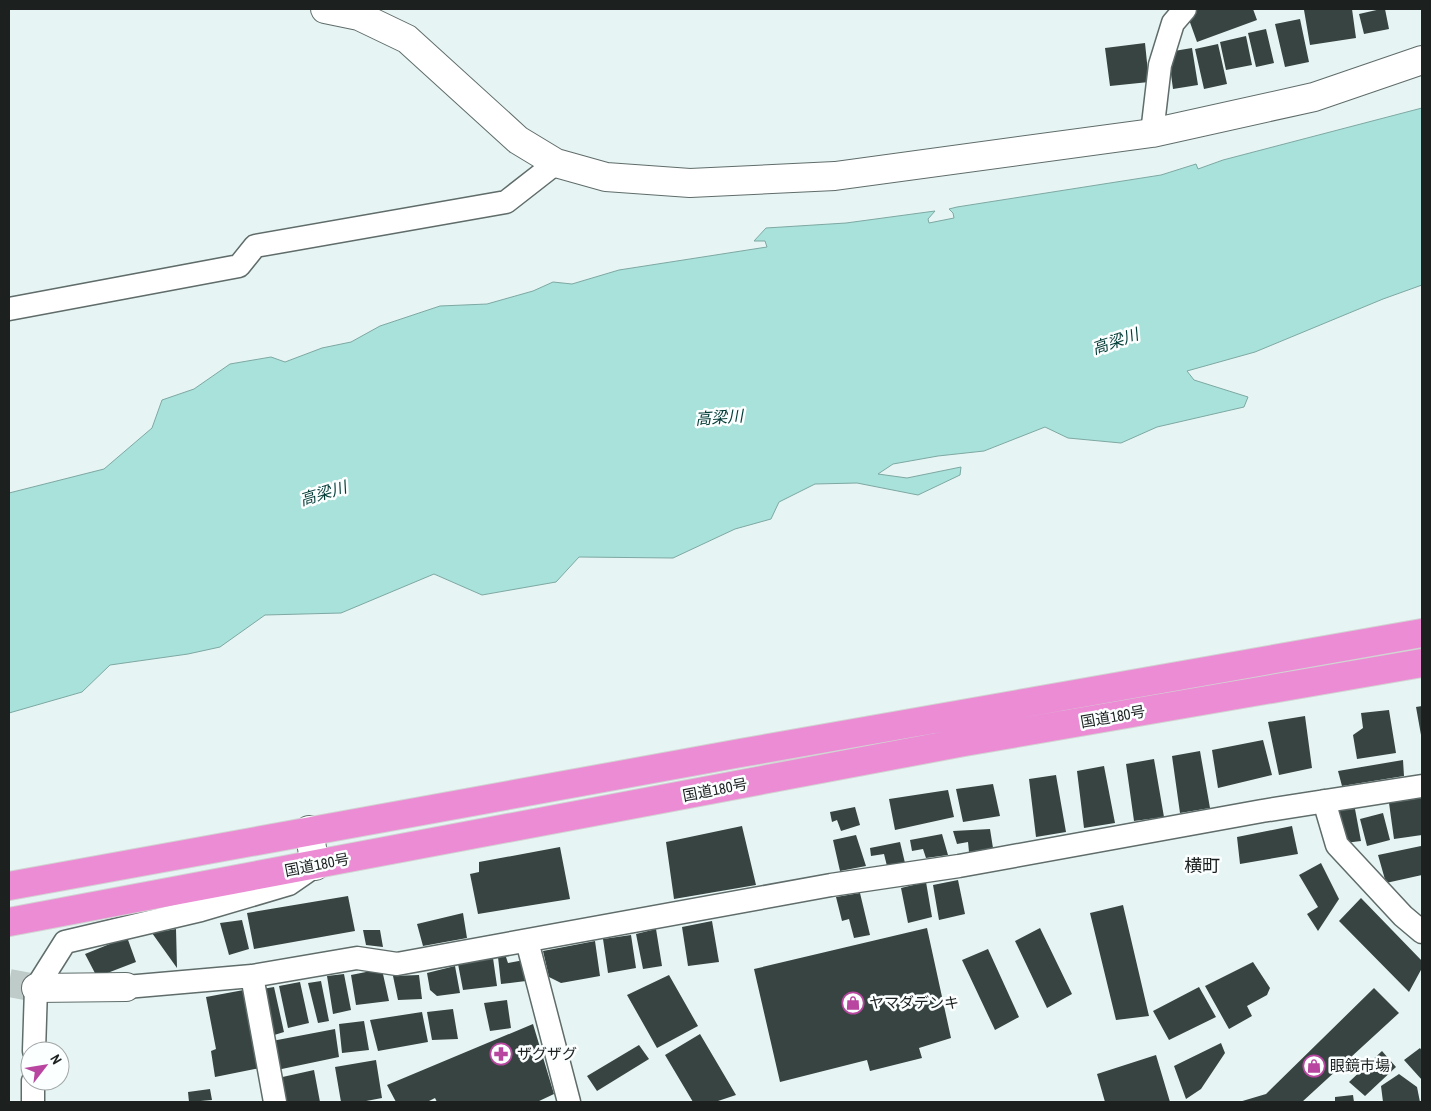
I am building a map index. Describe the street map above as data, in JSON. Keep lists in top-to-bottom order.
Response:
{
  "streets": {
    "highway": ["国道180号"]
  },
  "districts": ["横町"],
  "water": ["高梁川"],
  "places": {
    "shop": ["ヤマダデンキ", "眼鏡市場"],
    "pharmacy": ["ザグザグ"]
  },
  "north": "top right"
}
